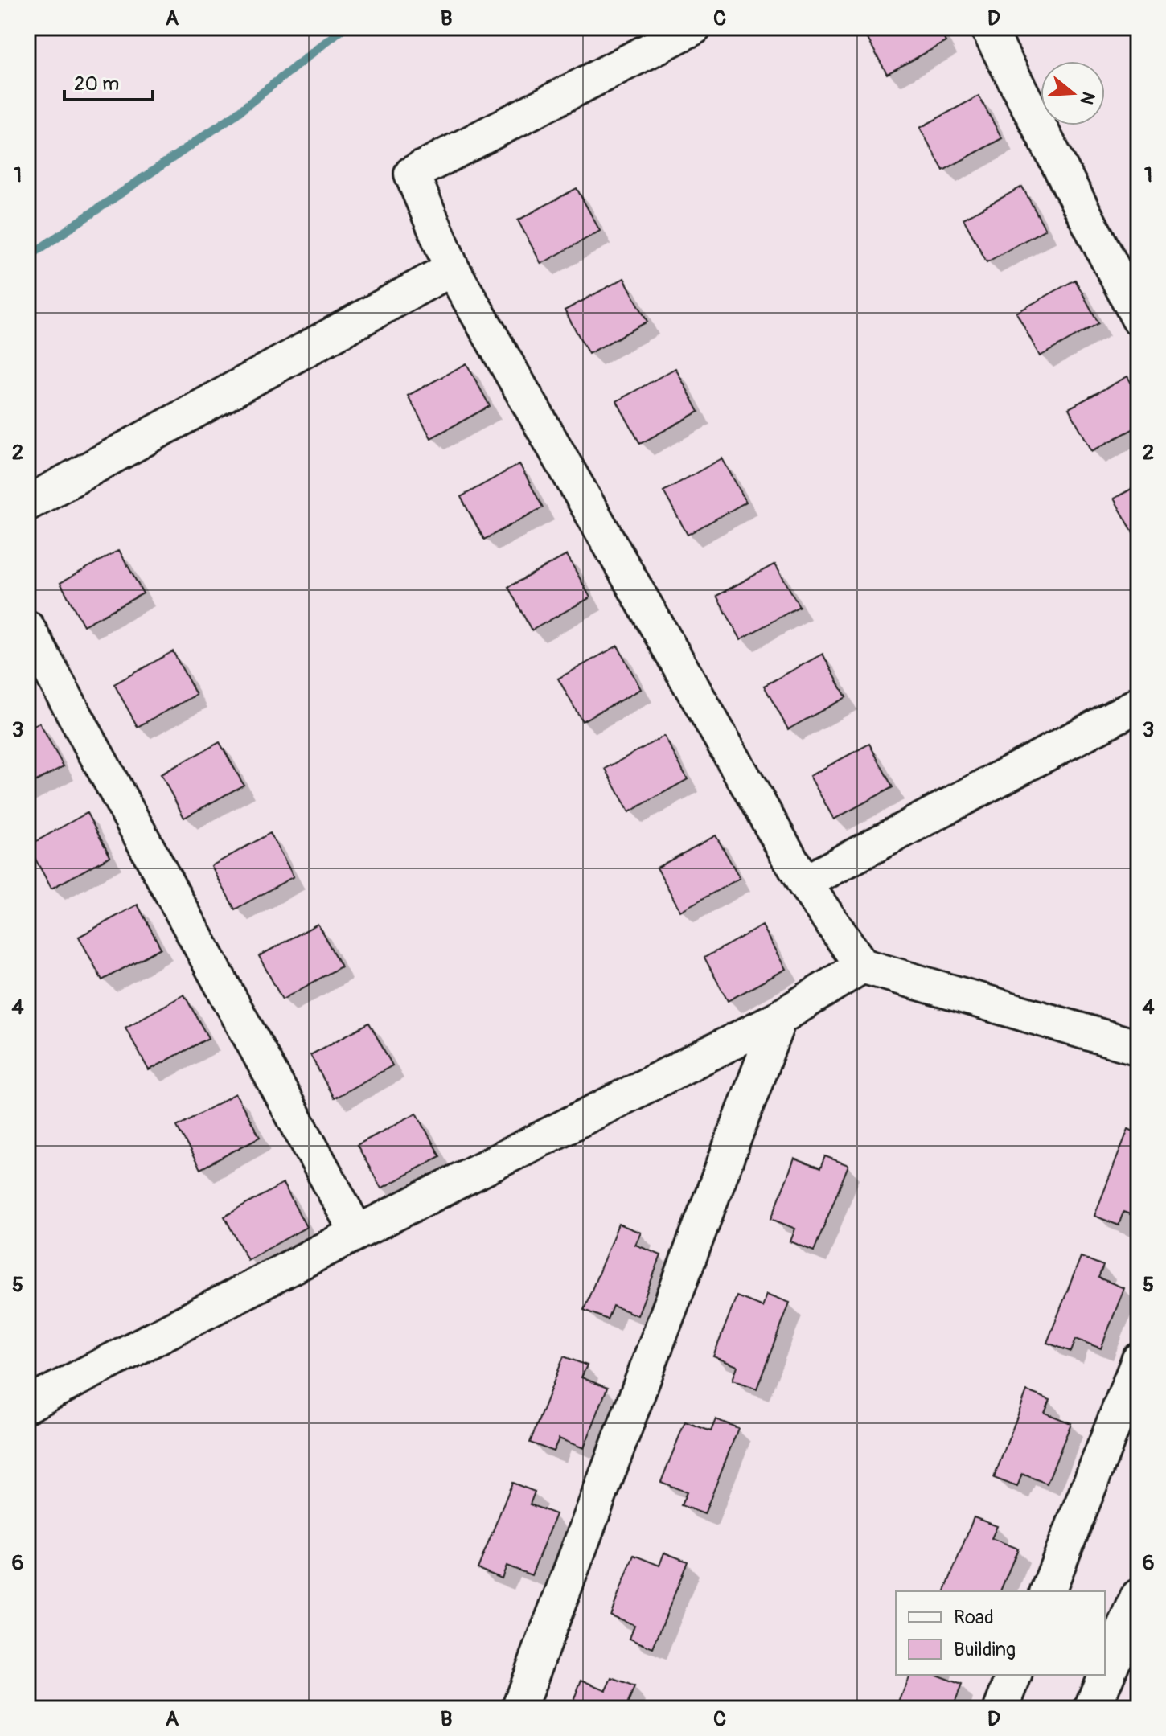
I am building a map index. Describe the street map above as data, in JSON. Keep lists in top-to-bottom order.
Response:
{
  "legend": ["Road", "Building"],
  "scale_bar": "20 m",
  "north": "right",
  "grid": {
    "columns": [
      "A",
      "B",
      "C",
      "D"
    ],
    "rows": [
      "1",
      "2",
      "3",
      "4",
      "5",
      "6"
    ]
  }
}
